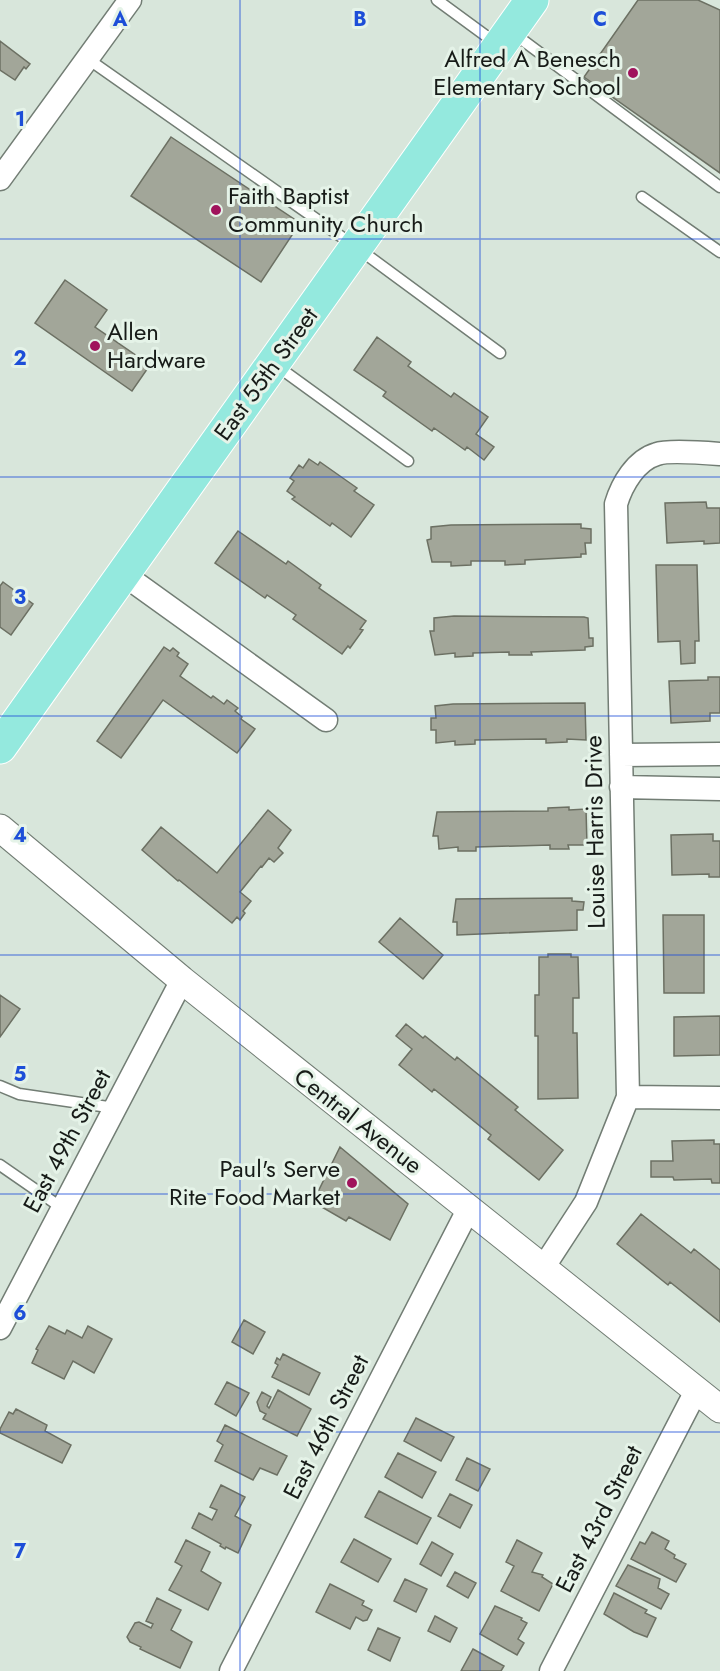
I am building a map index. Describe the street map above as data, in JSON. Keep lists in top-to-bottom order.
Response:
{
  "streets": {
    "main road": ["East 55th Street"],
    "street": [
      "Louise Harris Drive",
      "Central Avenue",
      "East 49th Street",
      "East 46th Street",
      "East 43rd Street"
    ]
  },
  "crossings": [
    ["Louise Harris Drive", "Central Avenue"],
    ["Central Avenue", "East 49th Street"],
    ["Central Avenue", "East 46th Street"],
    ["Central Avenue", "East 43rd Street"]
  ],
  "places": [
    "Alfred A Benesch Elementary School",
    "Faith Baptist Community Church",
    "Allen Hardware",
    "Paul's Serve Rite Food Market"
  ],
  "grid": {
    "columns": ["A", "B", "C"],
    "rows": [
      "1",
      "2",
      "3",
      "4",
      "5",
      "6",
      "7"
    ]
  }
}
